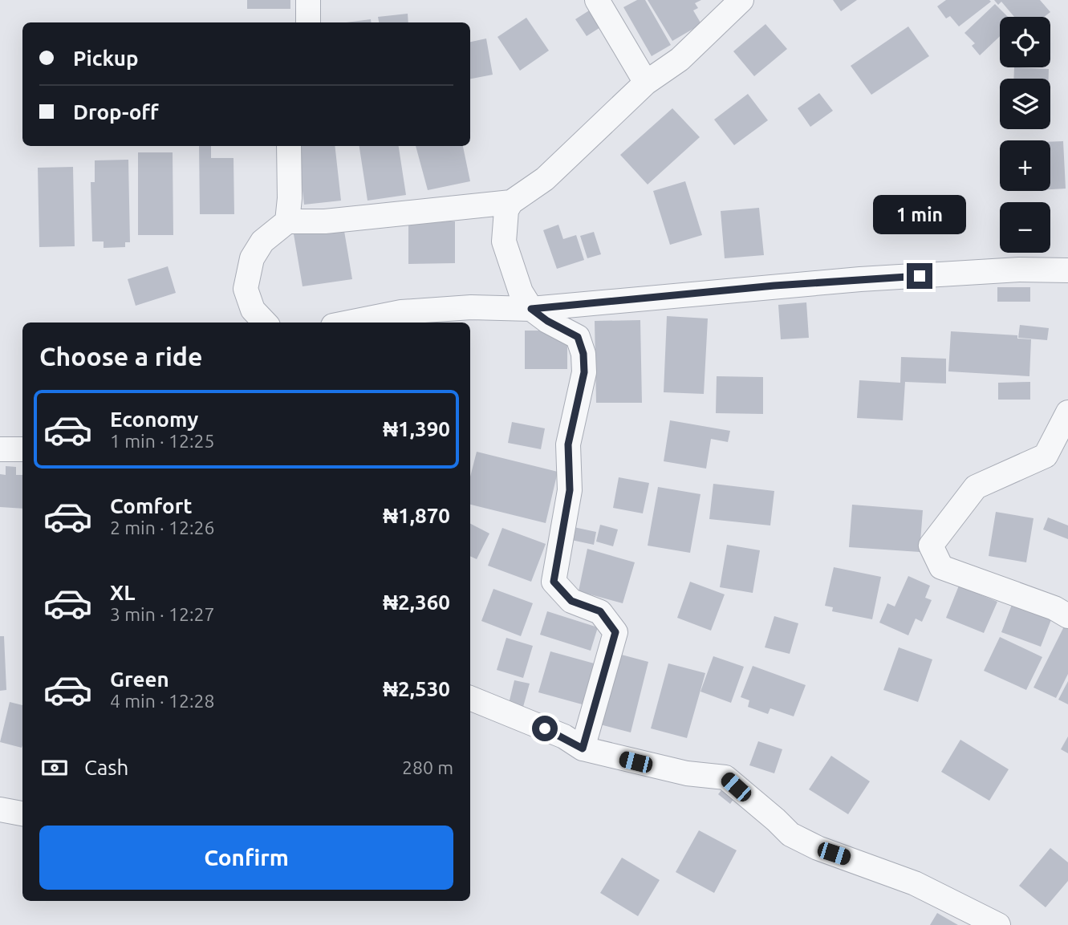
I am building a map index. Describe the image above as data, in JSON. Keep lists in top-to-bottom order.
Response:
{
  "page": {
    "map_buttons": ["+", "−"],
    "banner": ["Pickup", "Drop-off"],
    "bubble": "1 min",
    "heading": "Choose a ride",
    "list": [
      {
        "name": "Economy",
        "note": "1 min · 12:25",
        "value": "₦1,390"
      },
      {
        "name": "Comfort",
        "note": "2 min · 12:26",
        "value": "₦1,870"
      },
      {
        "name": "XL",
        "note": "3 min · 12:27",
        "value": "₦2,360"
      },
      {
        "name": "Green",
        "note": "4 min · 12:28",
        "value": "₦2,530"
      }
    ],
    "pay": ["Cash", "280 m"],
    "buttons": "Confirm"
  }
}
